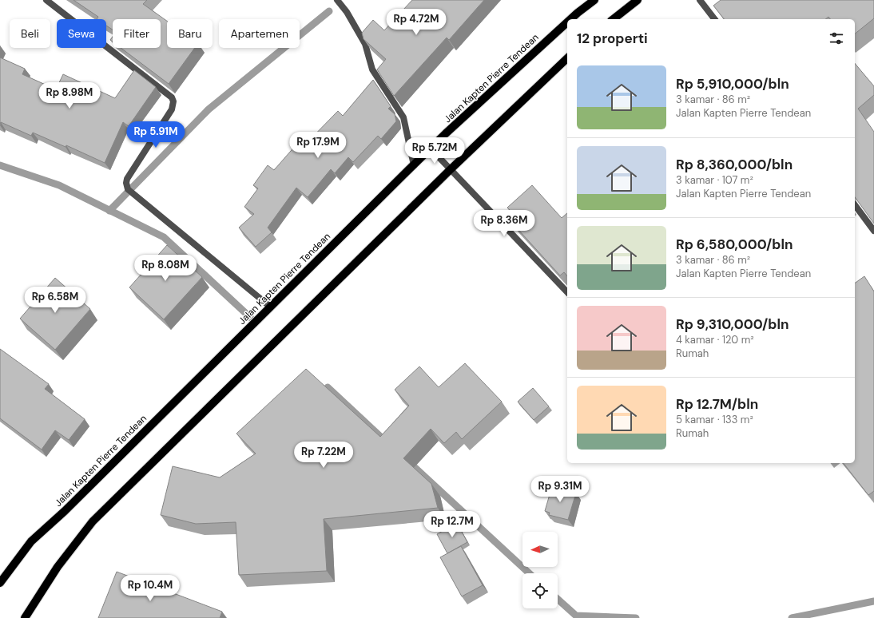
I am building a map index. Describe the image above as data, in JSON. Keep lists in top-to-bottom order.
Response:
{
  "streets": {
    "main road": ["Jalan Kapten Pierre Tendean"]
  },
  "north": "left",
  "page": {
    "price": [
      "Rp 4.72M",
      "Rp 8.98M",
      "Rp 5.91M",
      "Rp 17.9M",
      "Rp 5.72M",
      "Rp 8.36M",
      "Rp 8.08M",
      "Rp 6.58M",
      "Rp 7.22M",
      "Rp 9.31M",
      "Rp 12.7M",
      "Rp 10.4M"
    ],
    "chip": [
      "Beli",
      "Sewa",
      "Filter",
      "Baru",
      "Apartemen"
    ],
    "heading": "12 properti",
    "list": [
      {
        "name": "Rp 5,910,000/bln",
        "note": "3 kamar · 86 m² · Jalan Kapten Pierre Tendean"
      },
      {
        "name": "Rp 8,360,000/bln",
        "note": "3 kamar · 107 m² · Jalan Kapten Pierre Tendean"
      },
      {
        "name": "Rp 6,580,000/bln",
        "note": "3 kamar · 86 m² · Jalan Kapten Pierre Tendean"
      },
      {
        "name": "Rp 9,310,000/bln",
        "note": "4 kamar · 120 m² · Rumah"
      },
      {
        "name": "Rp 12.7M/bln",
        "note": "5 kamar · 133 m² · Rumah"
      }
    ]
  }
}
